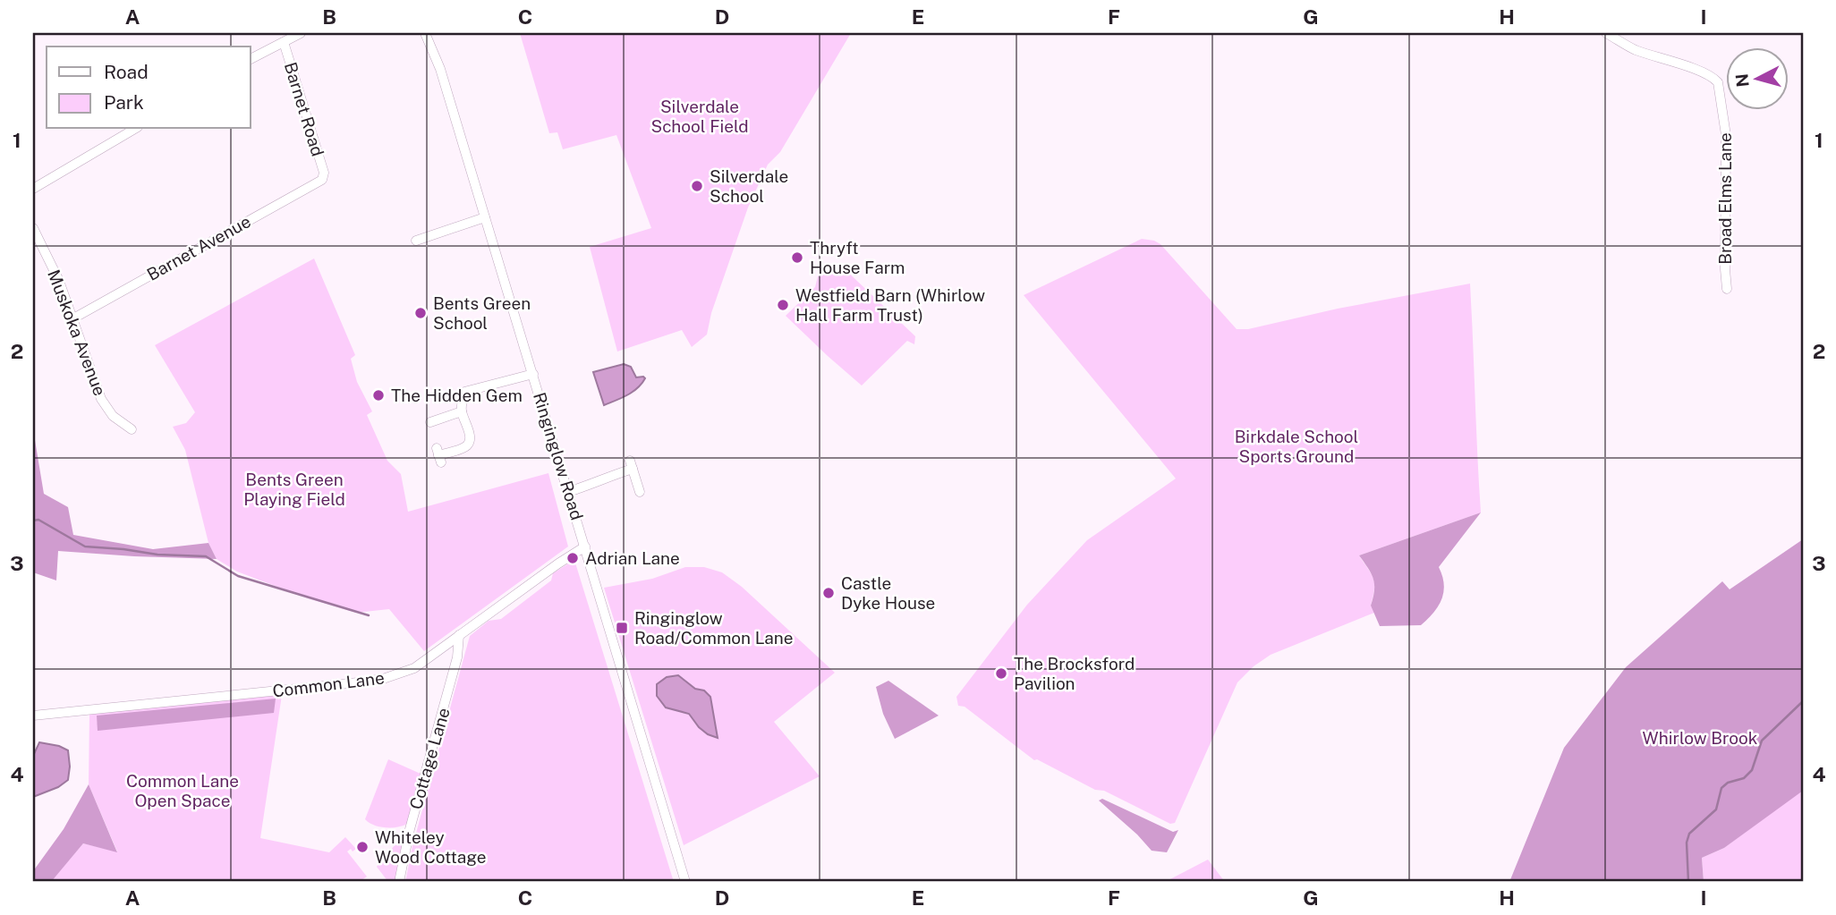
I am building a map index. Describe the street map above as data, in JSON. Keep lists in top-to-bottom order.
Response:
{
  "streets": {
    "street": [
      "Barnet Road",
      "Broad Elms Lane",
      "Barnet Avenue",
      "Muskoka Avenue",
      "Ringinglow Road",
      "Common Lane",
      "Cottage Lane"
    ]
  },
  "crossings": [
    ["Barnet Road", "Barnet Avenue"],
    ["Barnet Avenue", "Muskoka Avenue"],
    ["Ringinglow Road", "Common Lane"],
    ["Common Lane", "Cottage Lane"]
  ],
  "parks": [
    "Silverdale School Field",
    "Birkdale School Sports Ground",
    "Bents Green Playing Field",
    "Whirlow Brook",
    "Common Lane Open Space"
  ],
  "places": {
    "other": [
      "Silverdale School",
      "Thryft House Farm",
      "Westfield Barn (Whirlow Hall Farm Trust)",
      "Bents Green School",
      "The Hidden Gem",
      "Adrian Lane",
      "Castle Dyke House",
      "The Brocksford Pavilion",
      "Whiteley Wood Cottage"
    ],
    "transit": ["Ringinglow Road/Common Lane"]
  },
  "legend": ["Road", "Park"],
  "north": "left",
  "grid": {
    "columns": [
      "A",
      "B",
      "C",
      "D",
      "E",
      "F",
      "G",
      "H",
      "I"
    ],
    "rows": [
      "1",
      "2",
      "3",
      "4"
    ]
  }
}
